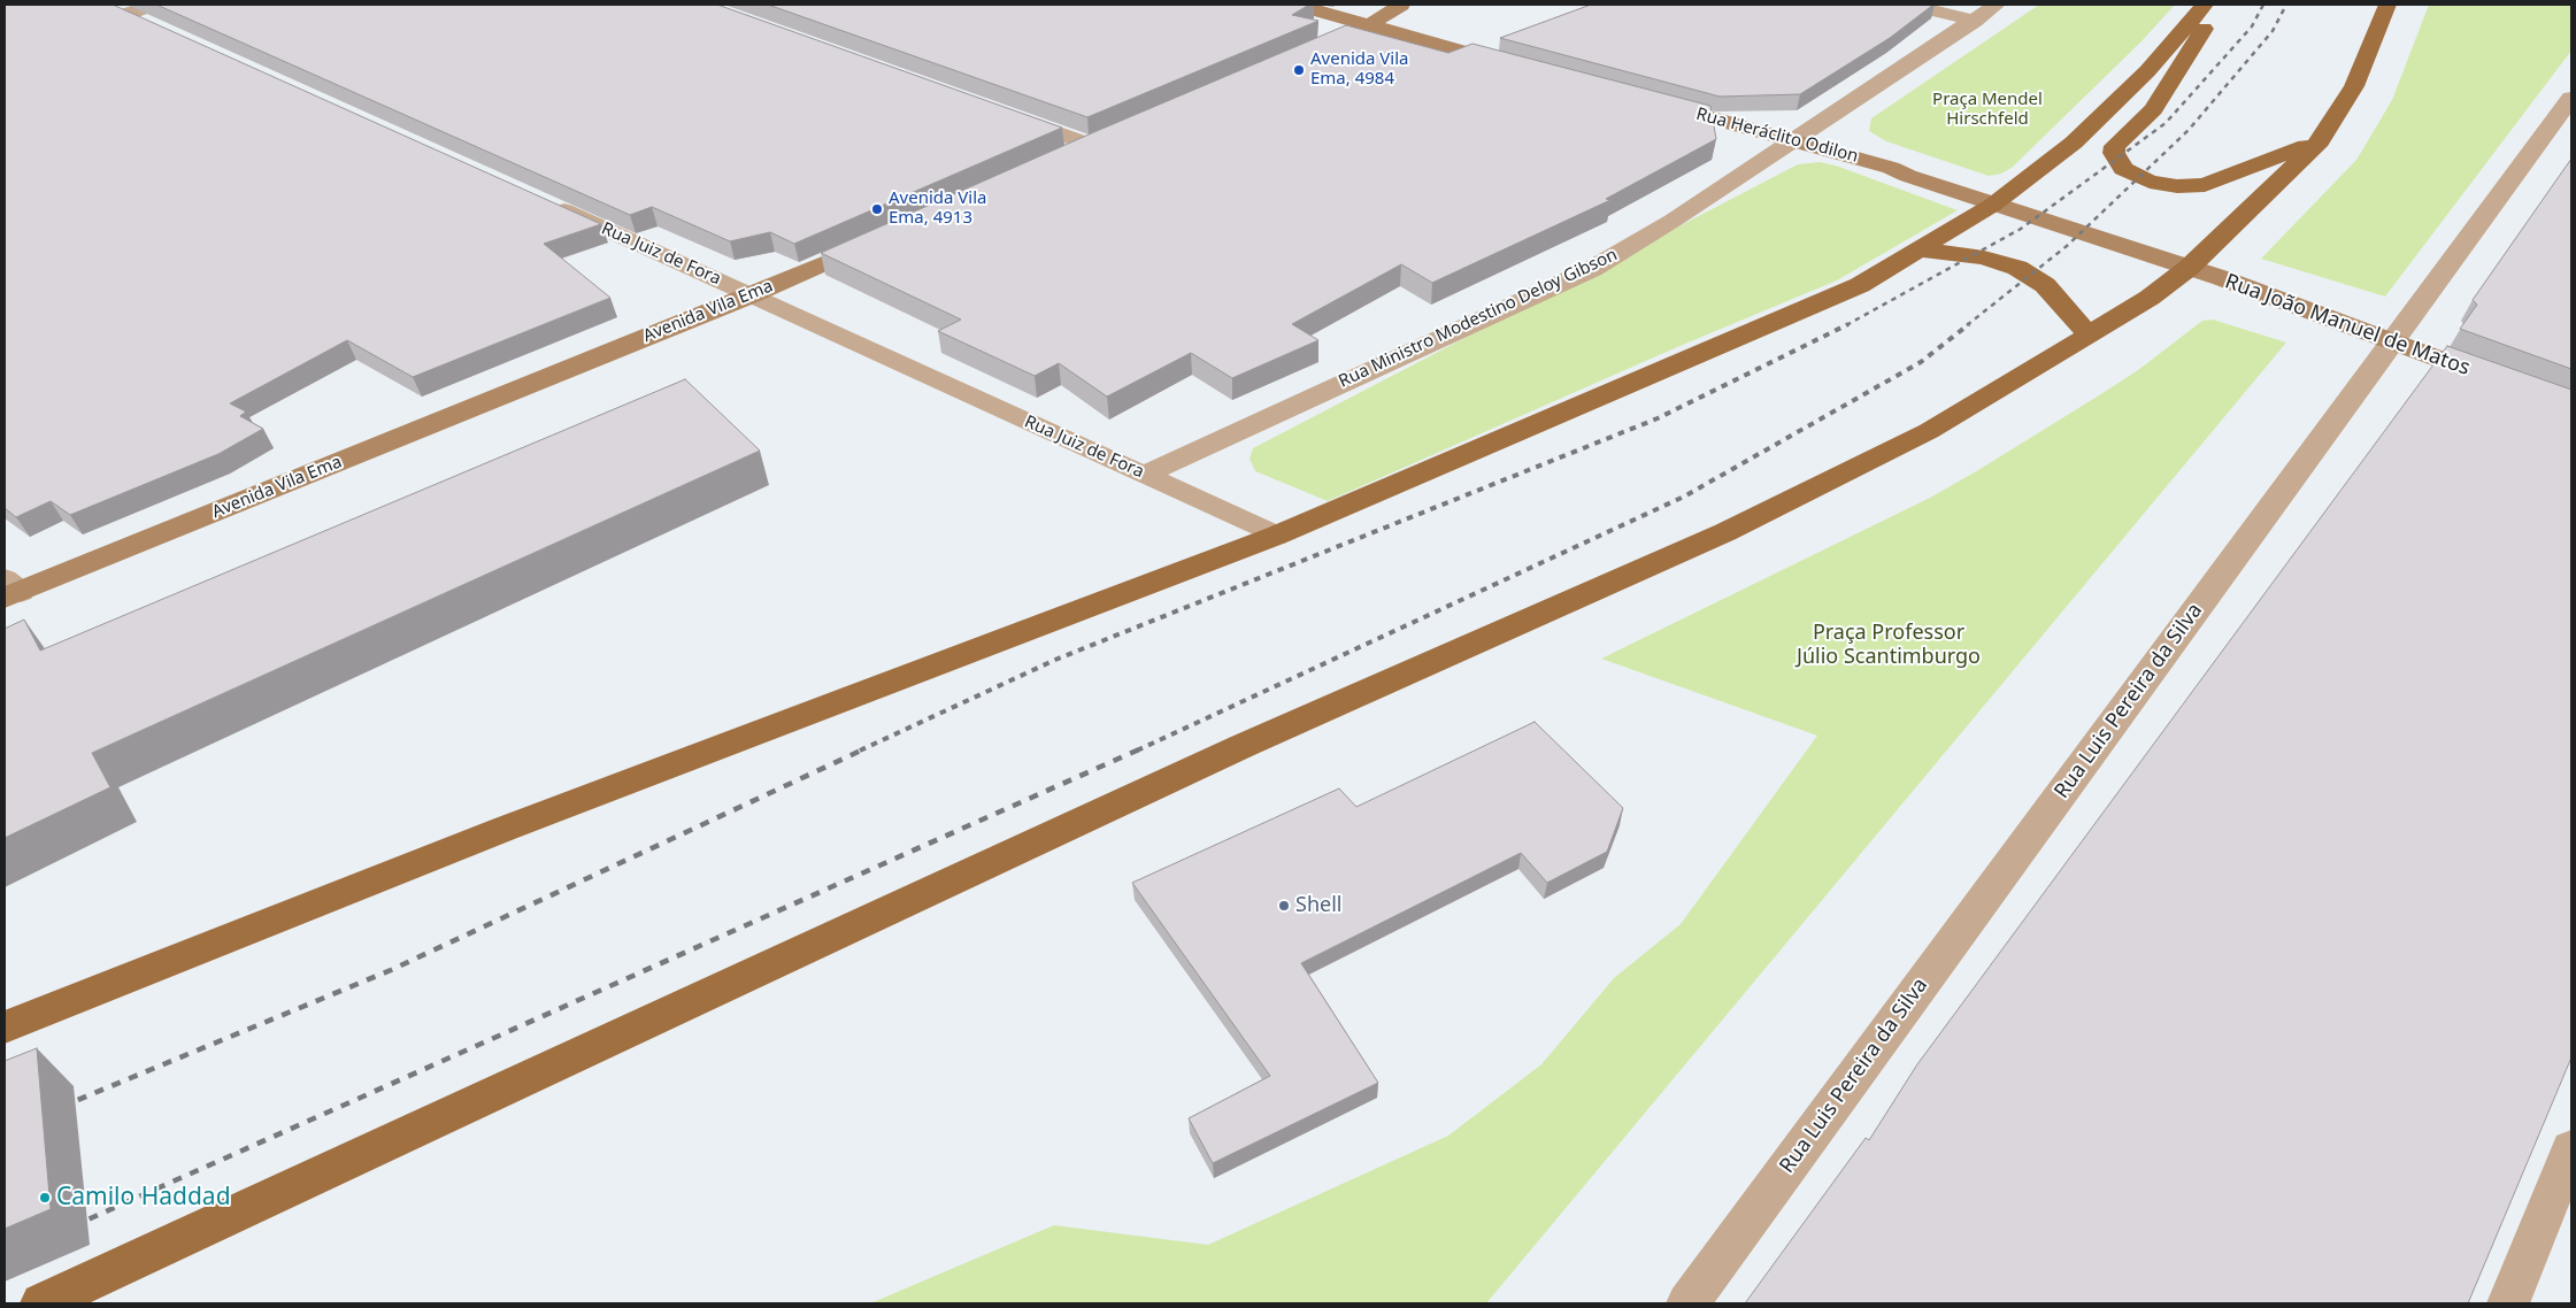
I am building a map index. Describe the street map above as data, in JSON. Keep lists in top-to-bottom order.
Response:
{
  "streets": {
    "street": [
      "Rua Heráclito Odilon",
      "Rua Juiz de Fora",
      "Avenida Vila Ema",
      "Rua Ministro Modestino Deloy Gibson",
      "Rua João Manuel de Matos",
      "Rua Luis Pereira da Silva"
    ]
  },
  "crossings": [
    ["Rua Heráclito Odilon", "Rua Ministro Modestino Deloy Gibson"],
    ["Rua Heráclito Odilon", "Rua João Manuel de Matos"],
    ["Rua Juiz de Fora", "Avenida Vila Ema"],
    ["Rua Juiz de Fora", "Rua Ministro Modestino Deloy Gibson"],
    ["Rua João Manuel de Matos", "Rua Luis Pereira da Silva"]
  ],
  "parks": ["Praça Mendel Hirschfeld", "Praça Professor Júlio Scantimburgo"],
  "places": [
    "Avenida Vila Ema, 4984",
    "Avenida Vila Ema, 4913",
    "Shell",
    "Camilo Haddad"
  ]
}
